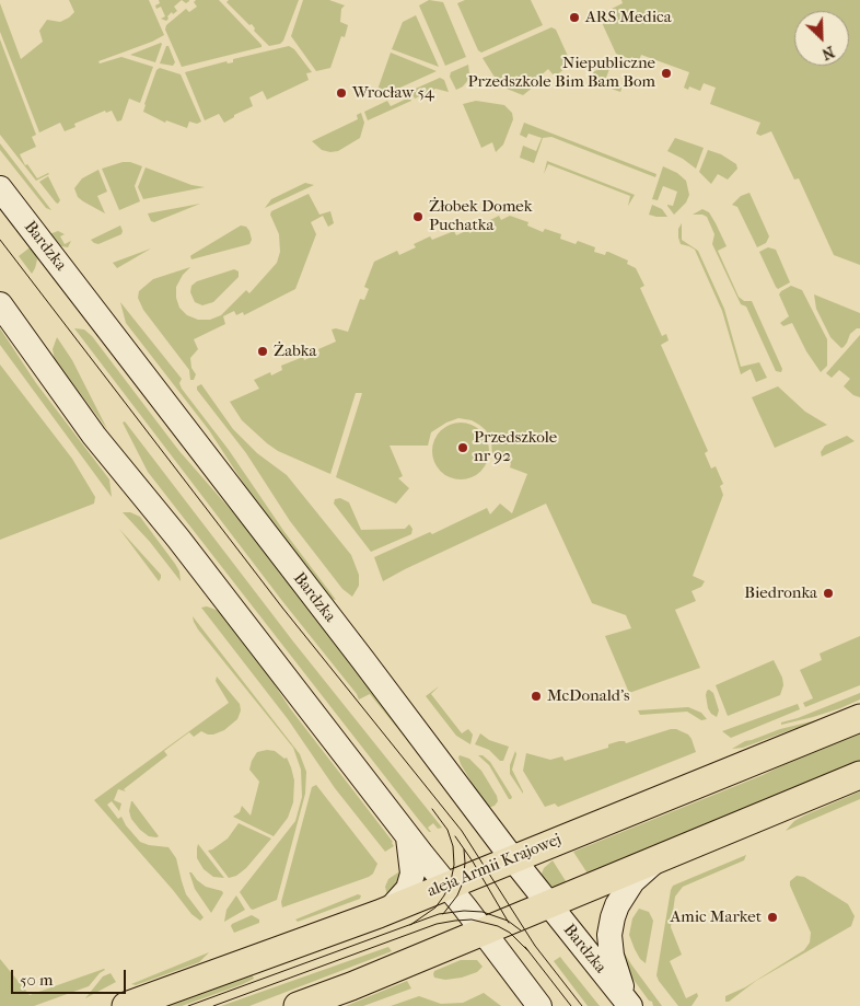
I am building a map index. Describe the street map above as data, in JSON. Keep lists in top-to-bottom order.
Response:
{
  "streets": {
    "main road": ["Bardzka", "aleja Armii Krajowej"]
  },
  "crossings": [
    ["Bardzka", "aleja Armii Krajowej"]
  ],
  "places": [
    "ARS Medica",
    "Niepubliczne Przedszkole Bim Bam Bom",
    "Wrocław 54",
    "Żłobek Domek Puchatka",
    "Żabka",
    "Przedszkole nr 92",
    "Biedronka",
    "McDonald's",
    "Amic Market"
  ],
  "scale_bar": "50 m",
  "north": "bottom right"
}
